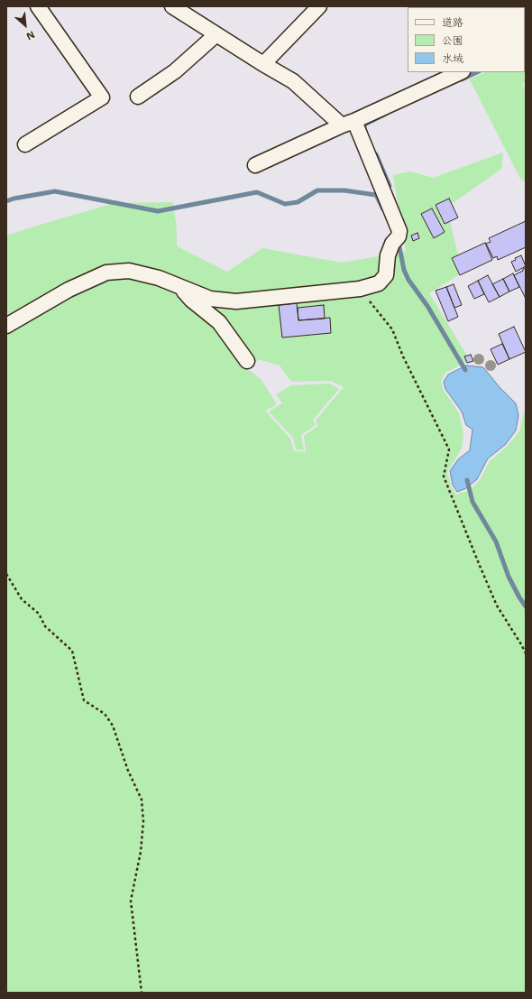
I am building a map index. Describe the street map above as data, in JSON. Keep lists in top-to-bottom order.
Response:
{
  "legend": ["道路", "公園", "水域"],
  "north": "bottom right"
}
